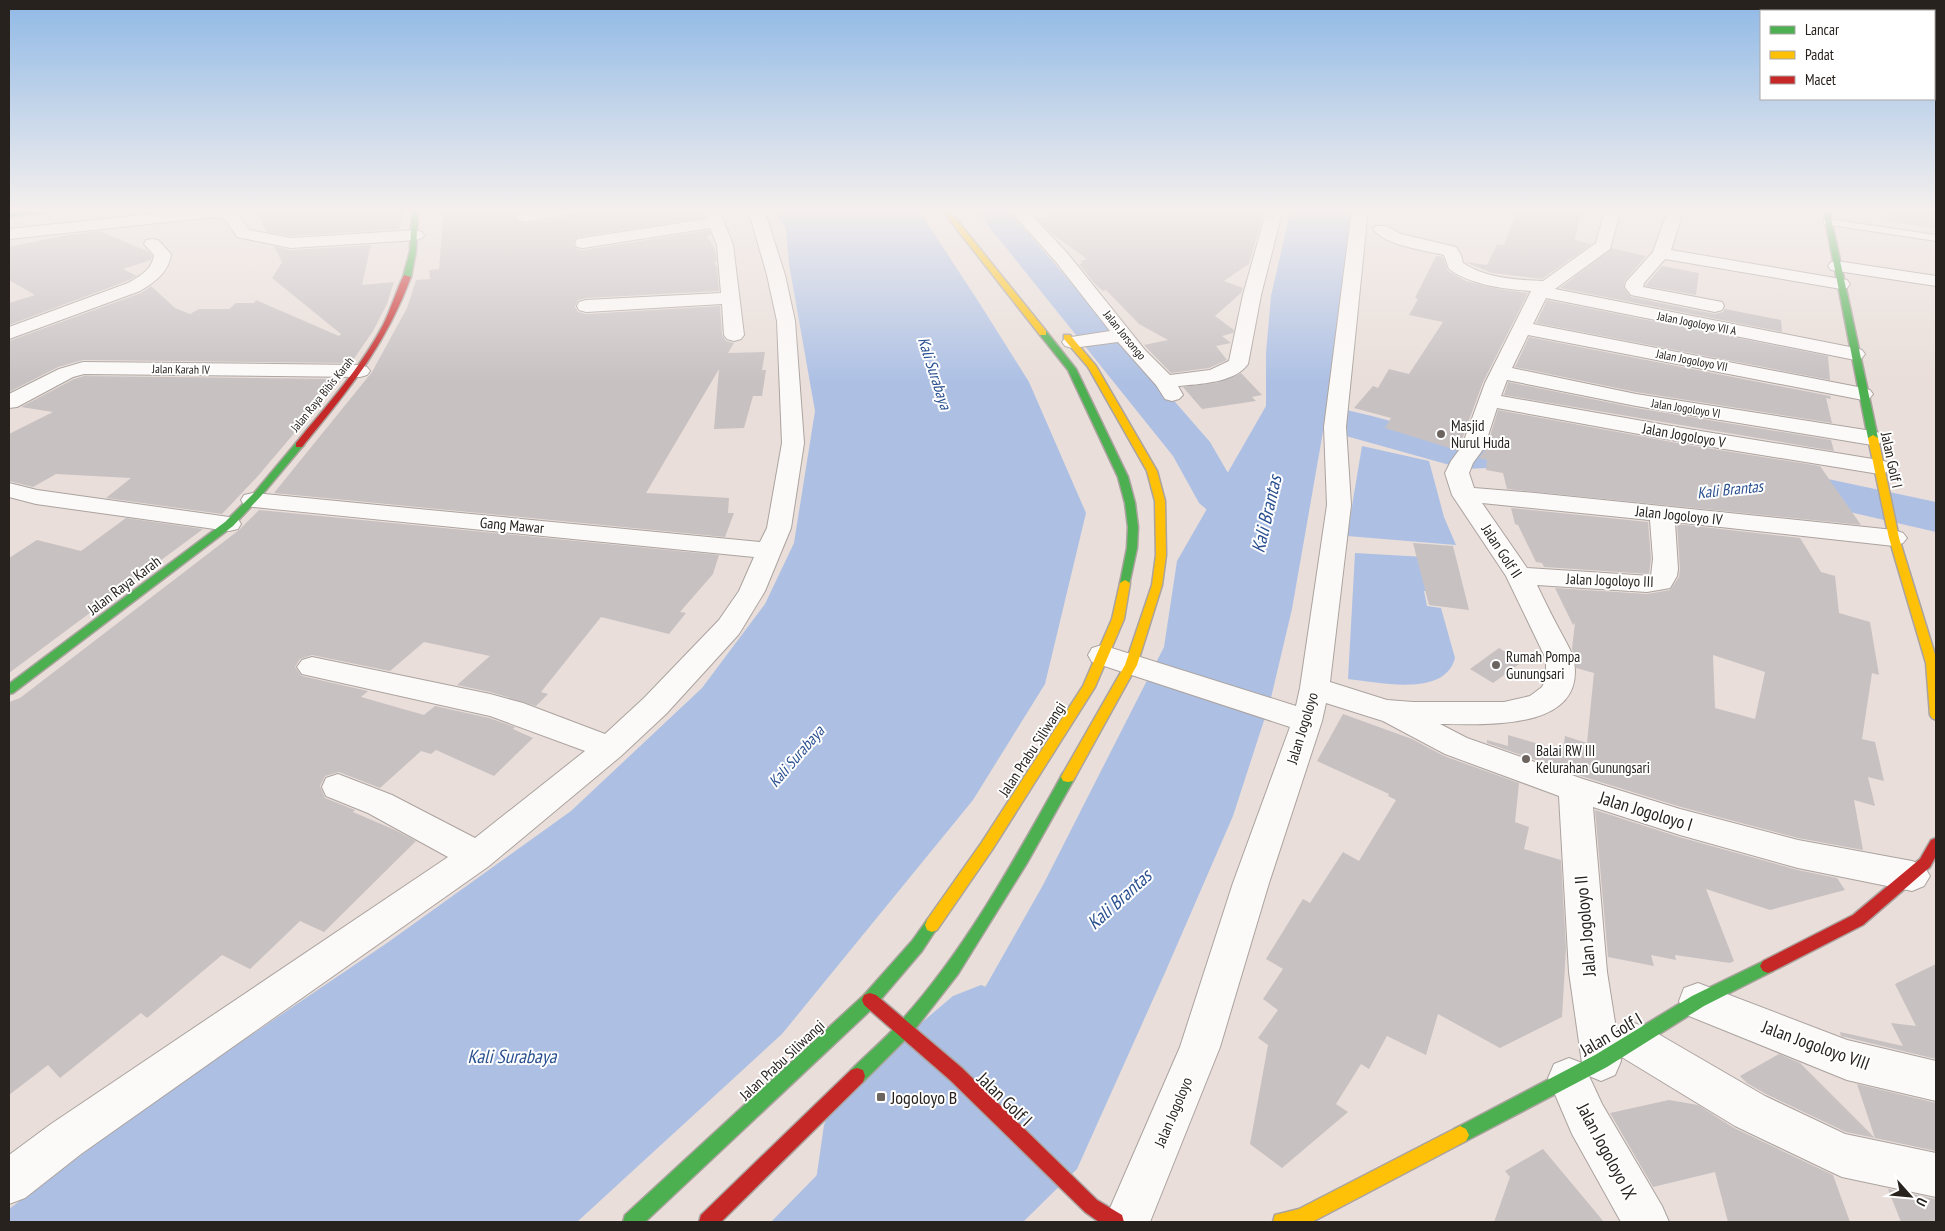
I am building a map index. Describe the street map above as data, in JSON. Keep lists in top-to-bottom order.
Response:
{
  "streets": {
    "main road": [
      "Jalan Raya Bibis Karah",
      "Jalan Golf I",
      "Jalan Raya Karah",
      "Jalan Prabu Siliwangi"
    ],
    "street": [
      "Jalan Jogoloyo VII A",
      "Jalan Jorsongo",
      "Jalan Jogoloyo VII",
      "Jalan Karah IV",
      "Jalan Jogoloyo VI",
      "Jalan Jogoloyo V",
      "Jalan Jogoloyo IV",
      "Gang Mawar",
      "Jalan Golf II",
      "Jalan Jogoloyo III",
      "Jalan Jogoloyo",
      "Jalan Jogoloyo I",
      "Jalan Jogoloyo II",
      "Jalan Jogoloyo VIII",
      "Jalan Jogoloyo IX"
    ]
  },
  "crossings": [
    ["Jalan Jogoloyo VII A", "Jalan Golf I"],
    ["Jalan Jogoloyo VII A", "Jalan Golf II"],
    ["Jalan Jogoloyo VII", "Jalan Golf I"],
    ["Jalan Jogoloyo VII", "Jalan Golf II"],
    ["Jalan Karah IV", "Jalan Raya Bibis Karah"],
    ["Jalan Raya Bibis Karah", "Gang Mawar"],
    ["Jalan Raya Bibis Karah", "Jalan Raya Karah"],
    ["Jalan Jogoloyo VI", "Jalan Golf I"],
    ["Jalan Jogoloyo VI", "Jalan Golf II"],
    ["Jalan Jogoloyo V", "Jalan Golf I"],
    ["Jalan Jogoloyo V", "Jalan Golf II"],
    ["Jalan Golf I", "Jalan Jogoloyo IV"],
    ["Jalan Golf I", "Jalan Prabu Siliwangi"],
    ["Jalan Golf I", "Jalan Jogoloyo I"],
    ["Jalan Golf I", "Jalan Jogoloyo II"],
    ["Jalan Golf I", "Jalan Jogoloyo VIII"],
    ["Jalan Golf I", "Jalan Jogoloyo IX"],
    ["Jalan Jogoloyo IV", "Jalan Golf II"],
    ["Jalan Jogoloyo IV", "Jalan Jogoloyo III"],
    ["Gang Mawar", "Jalan Raya Karah"],
    ["Jalan Golf II", "Jalan Jogoloyo III"],
    ["Jalan Golf II", "Jalan Jogoloyo"],
    ["Jalan Golf II", "Jalan Jogoloyo I"],
    ["Jalan Jogoloyo I", "Jalan Jogoloyo II"],
    ["Jalan Jogoloyo II", "Jalan Jogoloyo IX"]
  ],
  "water": ["Kali Surabaya", "Kali Brantas"],
  "places": {
    "other": ["Masjid Nurul Huda", "Rumah Pompa Gunungsari", "Balai RW III Kelurahan Gunungsari"],
    "transit": ["Jogoloyo B"]
  },
  "legend": ["Lancar", "Padat", "Macet"],
  "north": "bottom right"
}
